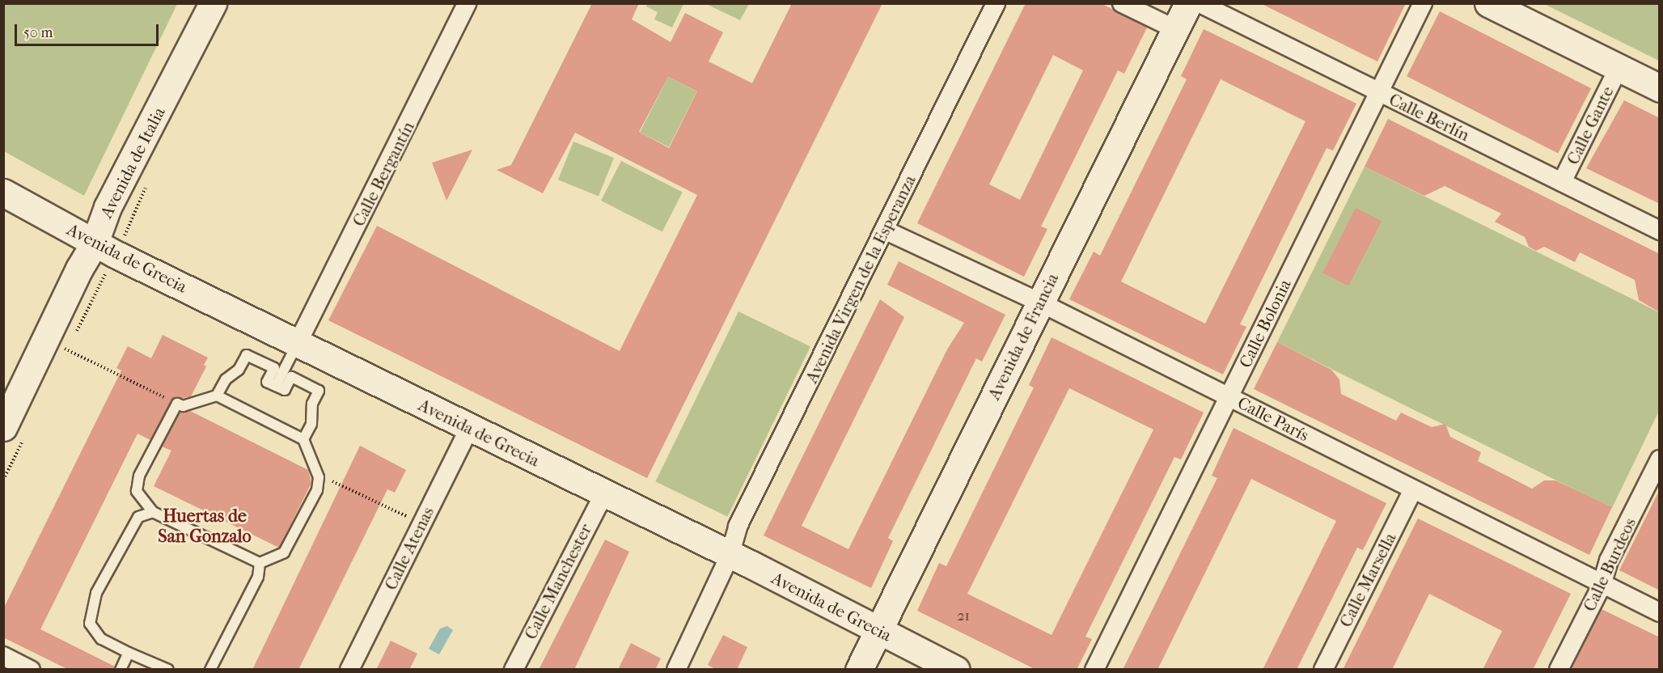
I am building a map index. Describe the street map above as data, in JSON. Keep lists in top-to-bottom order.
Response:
{
  "streets": {
    "main road": ["Avenida de Italia", "Avenida de Grecia", "Avenida de Francia"],
    "street": [
      "Calle Berlín",
      "Calle Gante",
      "Calle Bergantín",
      "Avenida Virgen de la Esperanza",
      "Calle Bolonia",
      "Calle París",
      "Calle Atenas",
      "Calle Burdeos",
      "Calle Marsella",
      "Calle Manchester"
    ]
  },
  "crossings": [
    ["Calle Berlín", "Calle Gante"],
    ["Calle Berlín", "Calle Bolonia"],
    ["Avenida de Italia", "Avenida de Grecia"],
    ["Calle Bergantín", "Avenida de Grecia"],
    ["Avenida de Grecia", "Avenida Virgen de la Esperanza"],
    ["Avenida de Grecia", "Avenida de Francia"],
    ["Avenida de Grecia", "Calle Atenas"],
    ["Avenida de Grecia", "Calle Manchester"],
    ["Avenida Virgen de la Esperanza", "Calle París"],
    ["Calle Bolonia", "Calle París"],
    ["Avenida de Francia", "Calle París"],
    ["Calle París", "Calle Burdeos"],
    ["Calle París", "Calle Marsella"]
  ],
  "districts": ["Huertas de San Gonzalo"],
  "house_numbers": ["21"],
  "scale_bar": "50 m"
}
